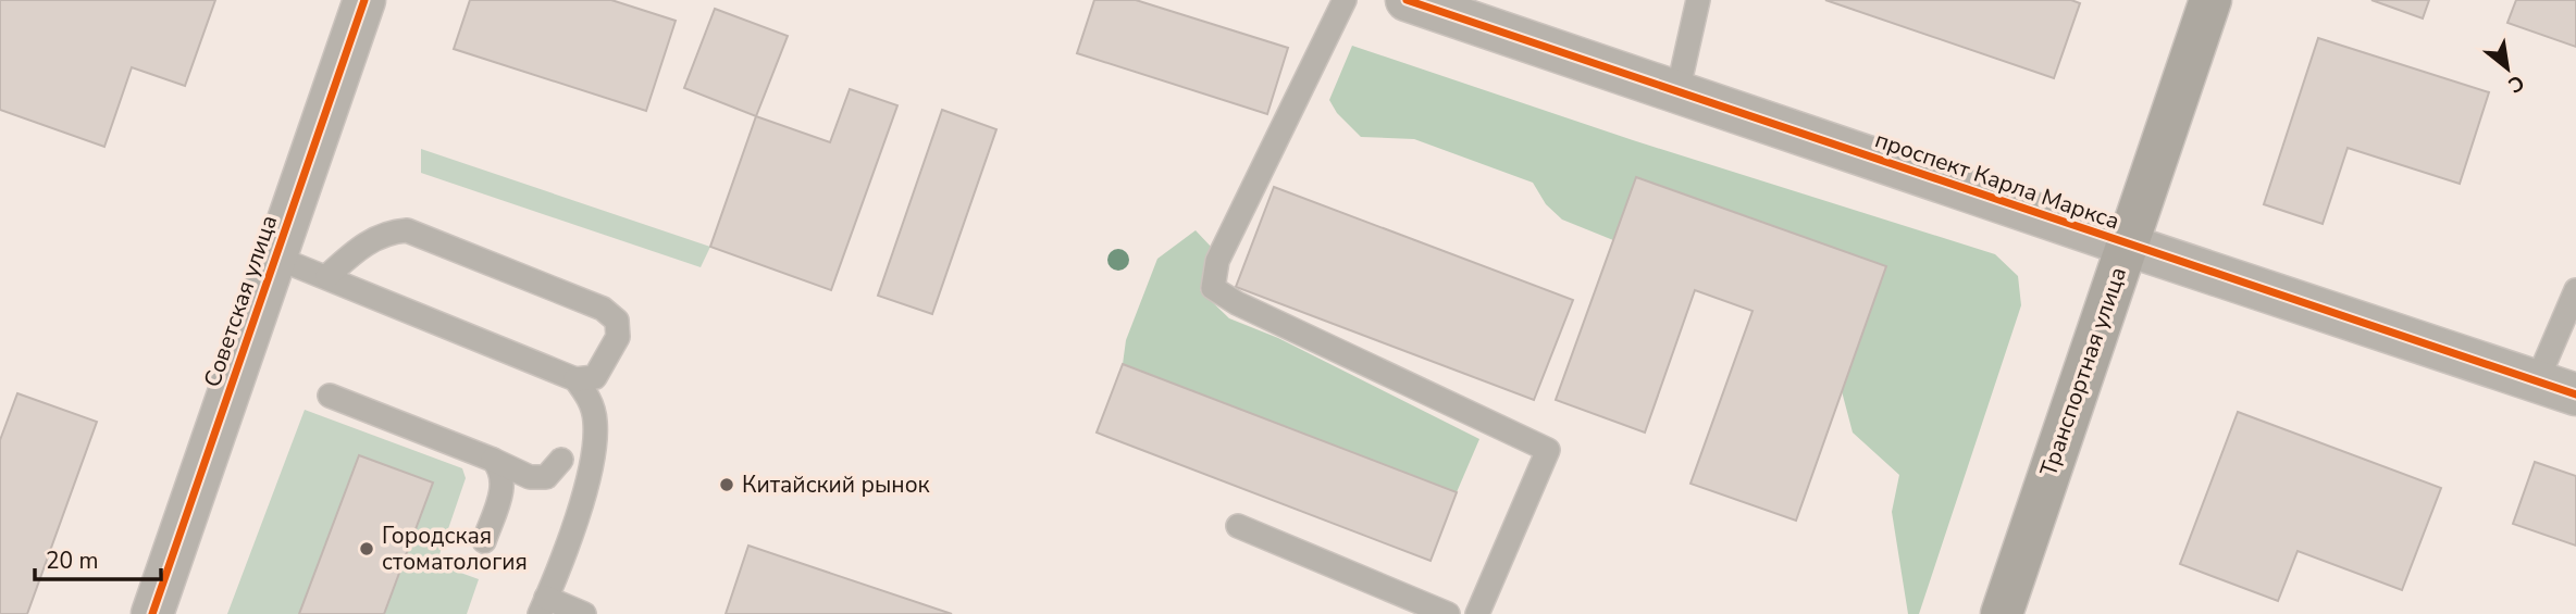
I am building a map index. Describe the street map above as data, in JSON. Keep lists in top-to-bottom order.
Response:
{
  "streets": {
    "main road": ["Транспортная улица"],
    "street": ["проспект Карла Маркса", "Советская улица"]
  },
  "crossings": [
    ["проспект Карла Маркса", "Транспортная улица"]
  ],
  "places": ["Китайский рынок", "Городская стоматология"],
  "scale_bar": "20 m",
  "north": "bottom right"
}
